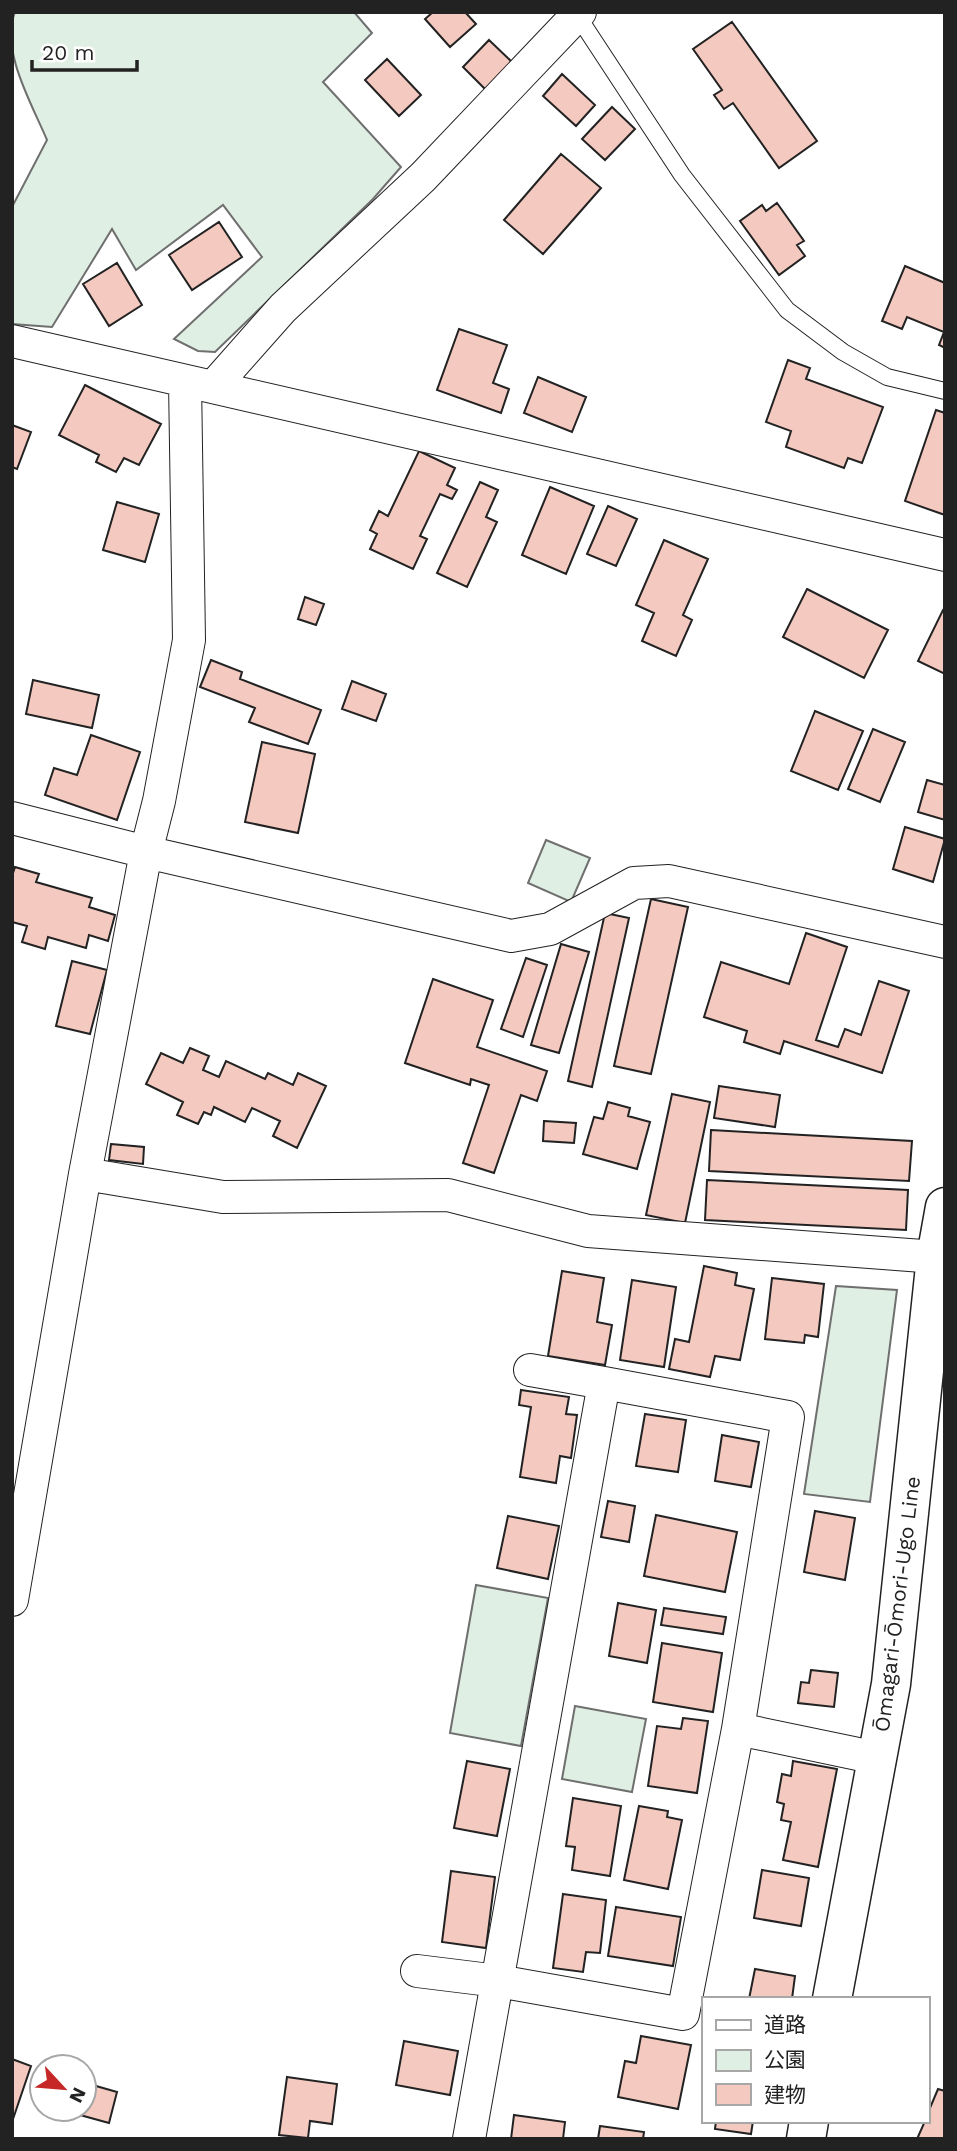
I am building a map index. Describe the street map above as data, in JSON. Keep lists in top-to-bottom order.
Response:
{
  "streets": {
    "main road": ["Ōmagari-Ōmori-Ugo Line"]
  },
  "legend": ["道路", "公園", "建物"],
  "scale_bar": "20 m",
  "north": "bottom right"
}
